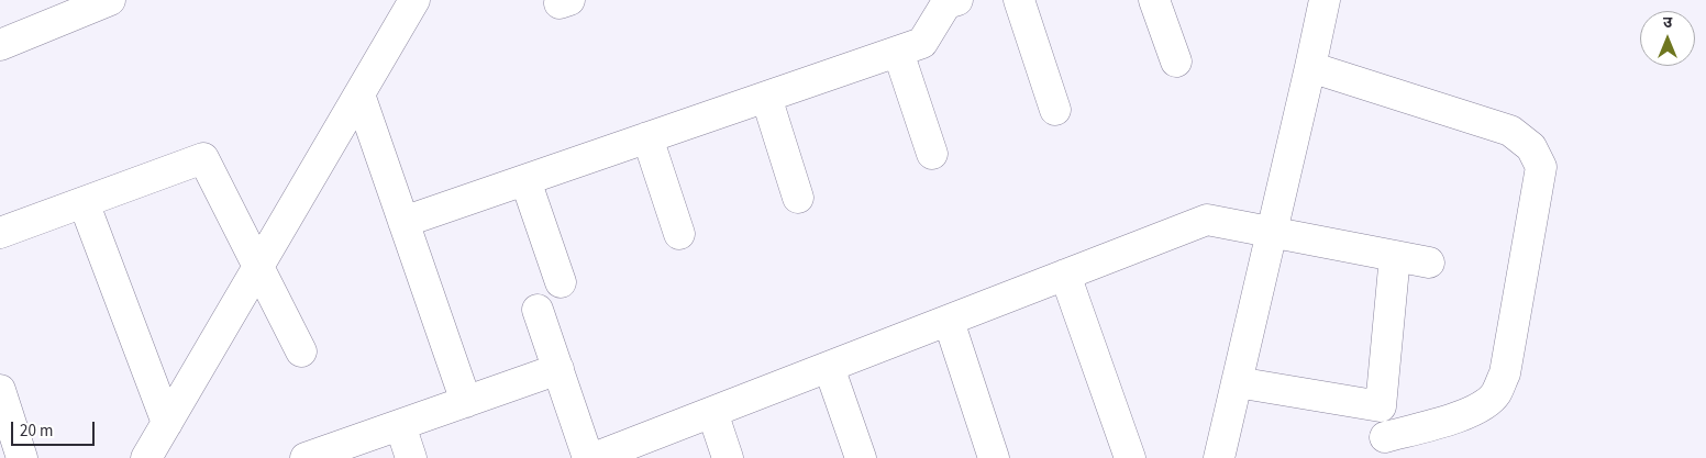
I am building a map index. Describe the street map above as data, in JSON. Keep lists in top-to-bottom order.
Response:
{
  "scale_bar": "20 m",
  "north": "top"
}
